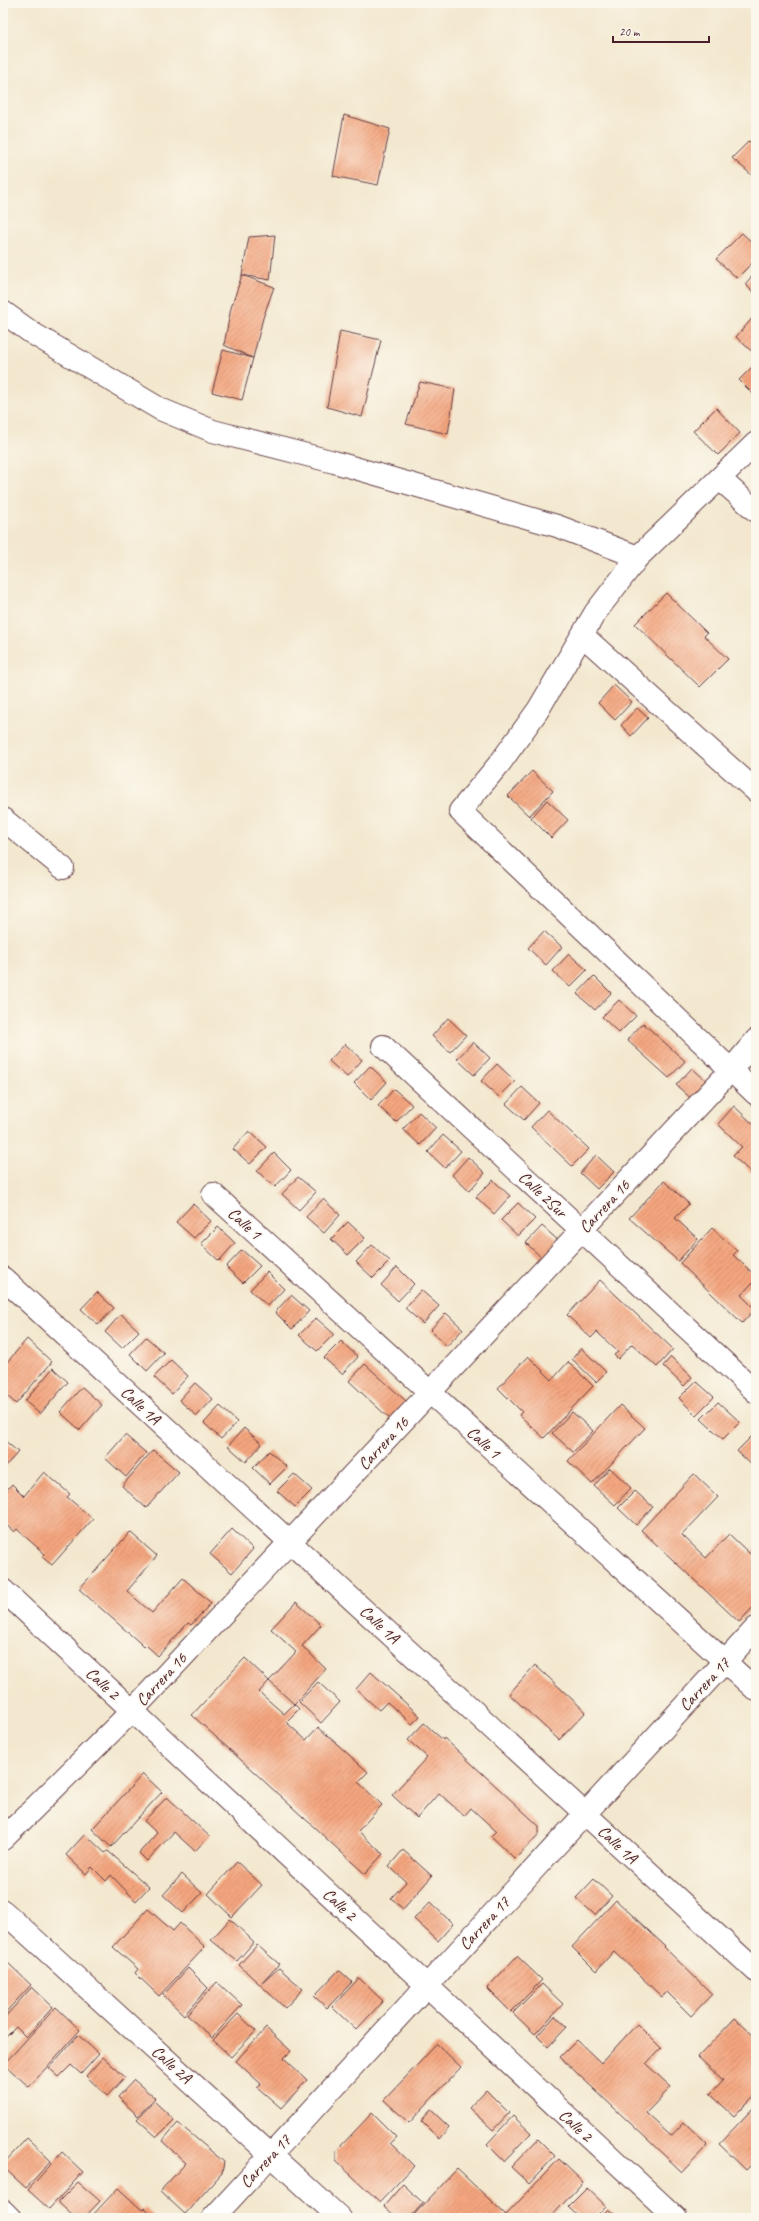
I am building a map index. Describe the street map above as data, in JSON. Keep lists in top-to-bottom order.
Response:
{
  "streets": {
    "street": [
      "Calle 2Sur",
      "Carrera 16",
      "Calle 1",
      "Calle 1A",
      "Calle 2",
      "Carrera 17",
      "Calle 2A"
    ]
  },
  "crossings": [
    ["Calle 2Sur", "Carrera 16"],
    ["Carrera 16", "Calle 1"],
    ["Carrera 16", "Calle 1A"],
    ["Carrera 16", "Calle 2"],
    ["Calle 1", "Carrera 17"],
    ["Calle 1A", "Carrera 17"],
    ["Calle 2", "Carrera 17"],
    ["Carrera 17", "Calle 2A"]
  ],
  "scale_bar": "20 m"
}
